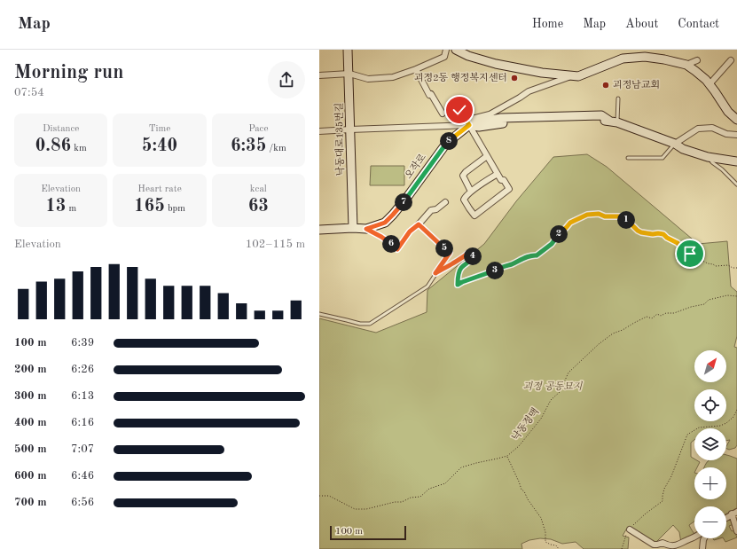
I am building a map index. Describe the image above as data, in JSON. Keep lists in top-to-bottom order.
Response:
{
  "streets": {
    "street": ["낙동대로135번길", "오작로"],
    "path": ["낙동정맥"]
  },
  "crossings": [
    ["낙동대로135번길", "오작로"]
  ],
  "parks": ["괴정 공동묘지"],
  "places": ["괴정2동 행정복지센터", "괴정남교회"],
  "scale_bar": "100 m",
  "north": "top right",
  "page": {
    "header": "Map",
    "nav": [
      "Home",
      "Map",
      "About",
      "Contact"
    ],
    "heading": ["Morning run", "07:54"],
    "stats": [
      ["Distance", "0.86 km"],
      ["Time", "5:40"],
      ["Pace", "6:35 /km"],
      ["Elevation", "13 m"],
      ["Heart rate", "165 bpm"],
      ["kcal", "63"]
    ],
    "pins": [
      "8",
      "7",
      "1",
      "2",
      "6",
      "5",
      "4",
      "3"
    ],
    "chart": ["Elevation", "102–115 m"],
    "list": [
      {
        "name": "100 m",
        "note": "6:39"
      },
      {
        "name": "200 m",
        "note": "6:26"
      },
      {
        "name": "300 m",
        "note": "6:13"
      },
      {
        "name": "400 m",
        "note": "6:16"
      },
      {
        "name": "500 m",
        "note": "7:07"
      },
      {
        "name": "600 m",
        "note": "6:46"
      },
      {
        "name": "700 m",
        "note": "6:56"
      }
    ],
    "map_buttons": ["+", "−"],
    "scale": "100 m"
  }
}
